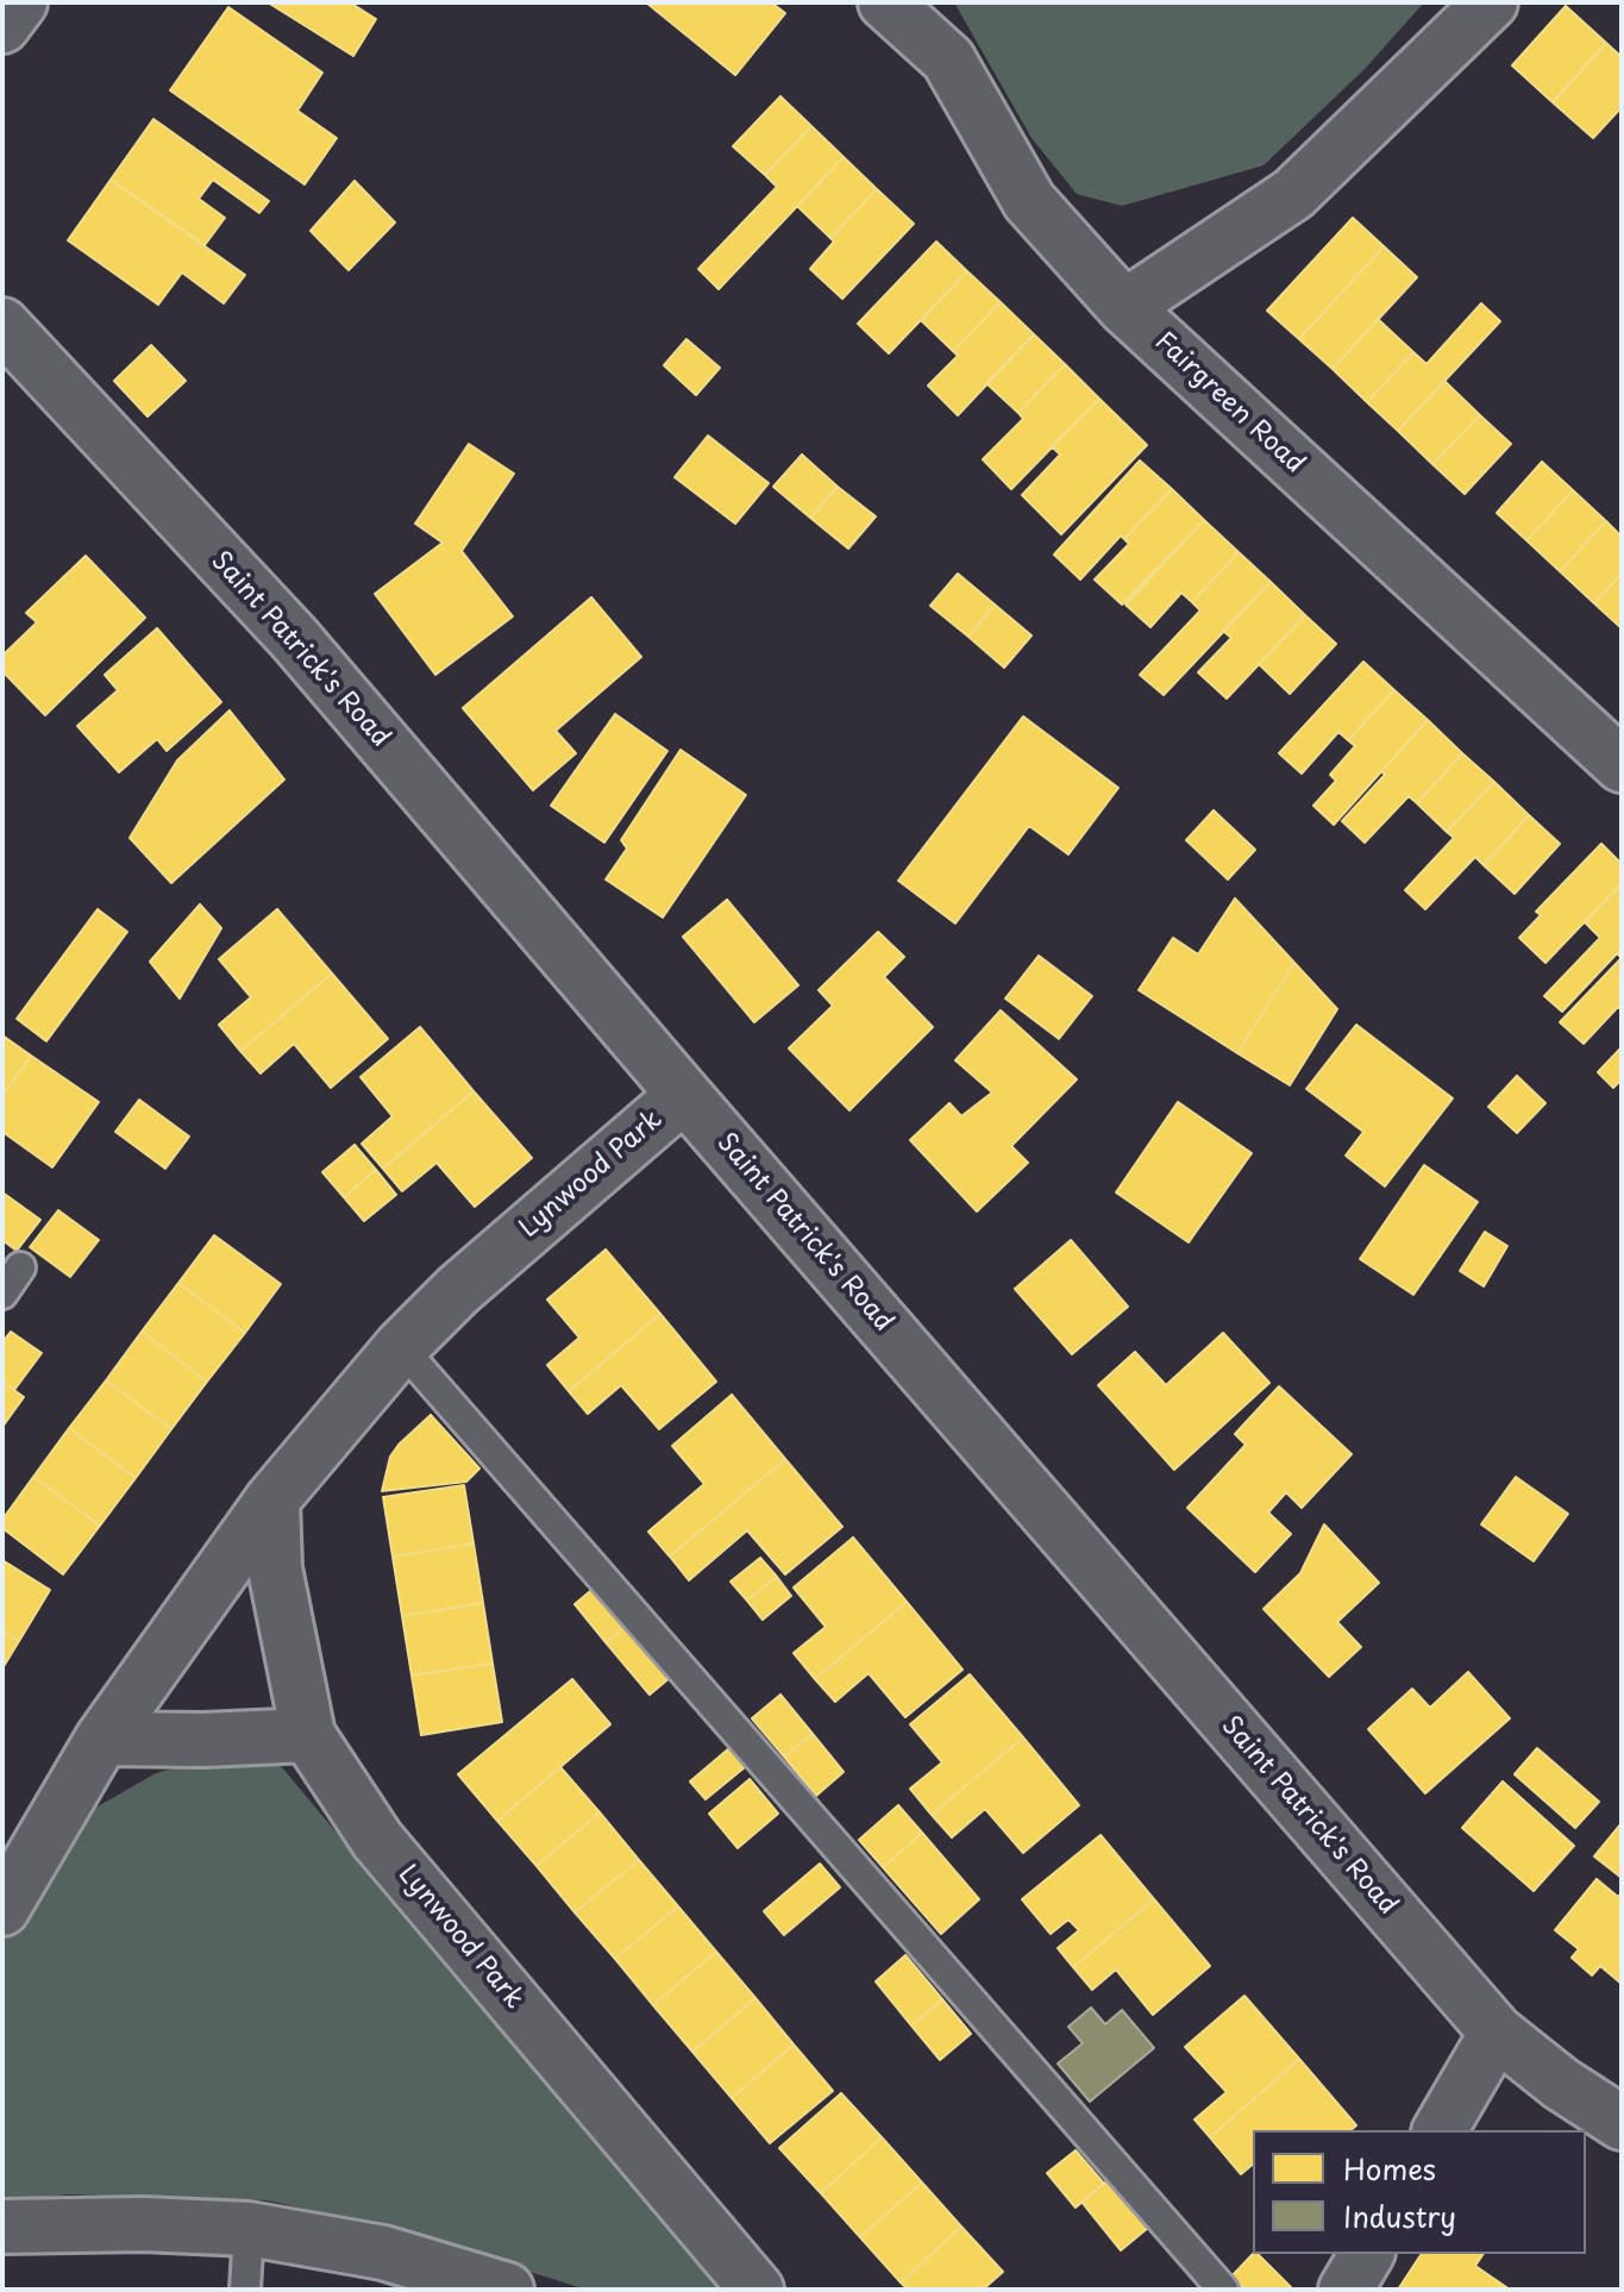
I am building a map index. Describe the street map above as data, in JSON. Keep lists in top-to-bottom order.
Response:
{
  "streets": {
    "street": ["Fairgreen Road", "Saint Patrick's Road", "Lynwood Park"]
  },
  "crossings": [
    ["Saint Patrick's Road", "Lynwood Park"]
  ],
  "legend": ["Homes", "Industry"]
}
